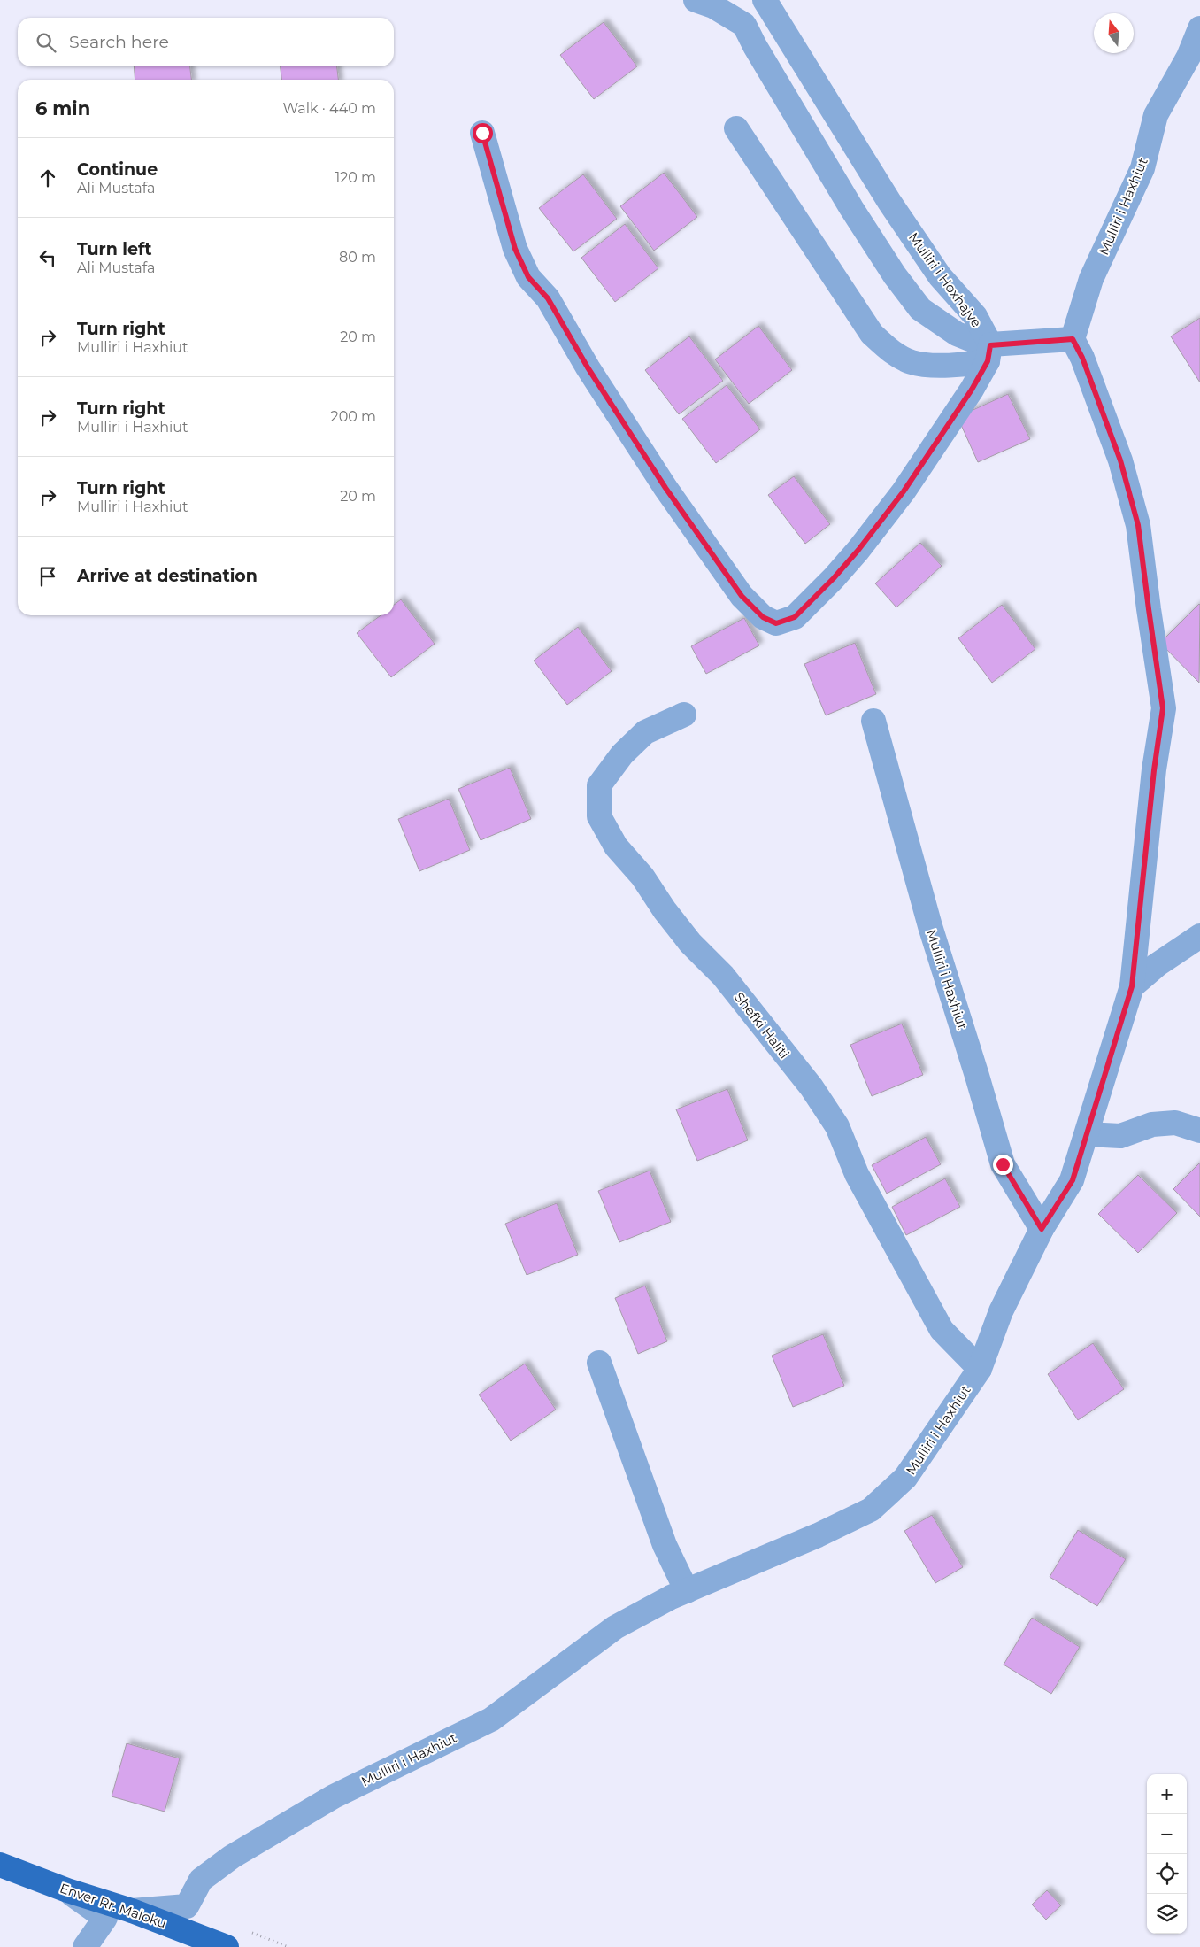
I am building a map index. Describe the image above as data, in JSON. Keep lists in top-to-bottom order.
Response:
{
  "streets": {
    "main road": ["Enver Rr. Maloku"],
    "street": ["Mulliri i Haxhiut", "Mulliri i Hoxhajve", "Shefki Haliti"]
  },
  "crossings": [
    ["Mulliri i Haxhiut", "Shefki Haliti"],
    ["Mulliri i Haxhiut", "Enver Rr. Maloku"]
  ],
  "north": "top",
  "page": {
    "search": "Search here",
    "heading": ["6 min", "Walk · 440 m"],
    "list": [
      ["Continue", "Ali Mustafa", "120 m"],
      ["Turn left", "Ali Mustafa", "80 m"],
      ["Turn right", "Mulliri i Haxhiut", "20 m"],
      ["Turn right", "Mulliri i Haxhiut", "200 m"],
      ["Turn right", "Mulliri i Haxhiut", "20 m"],
      "Arrive at destination"
    ],
    "map_buttons": ["+", "−"]
  }
}
